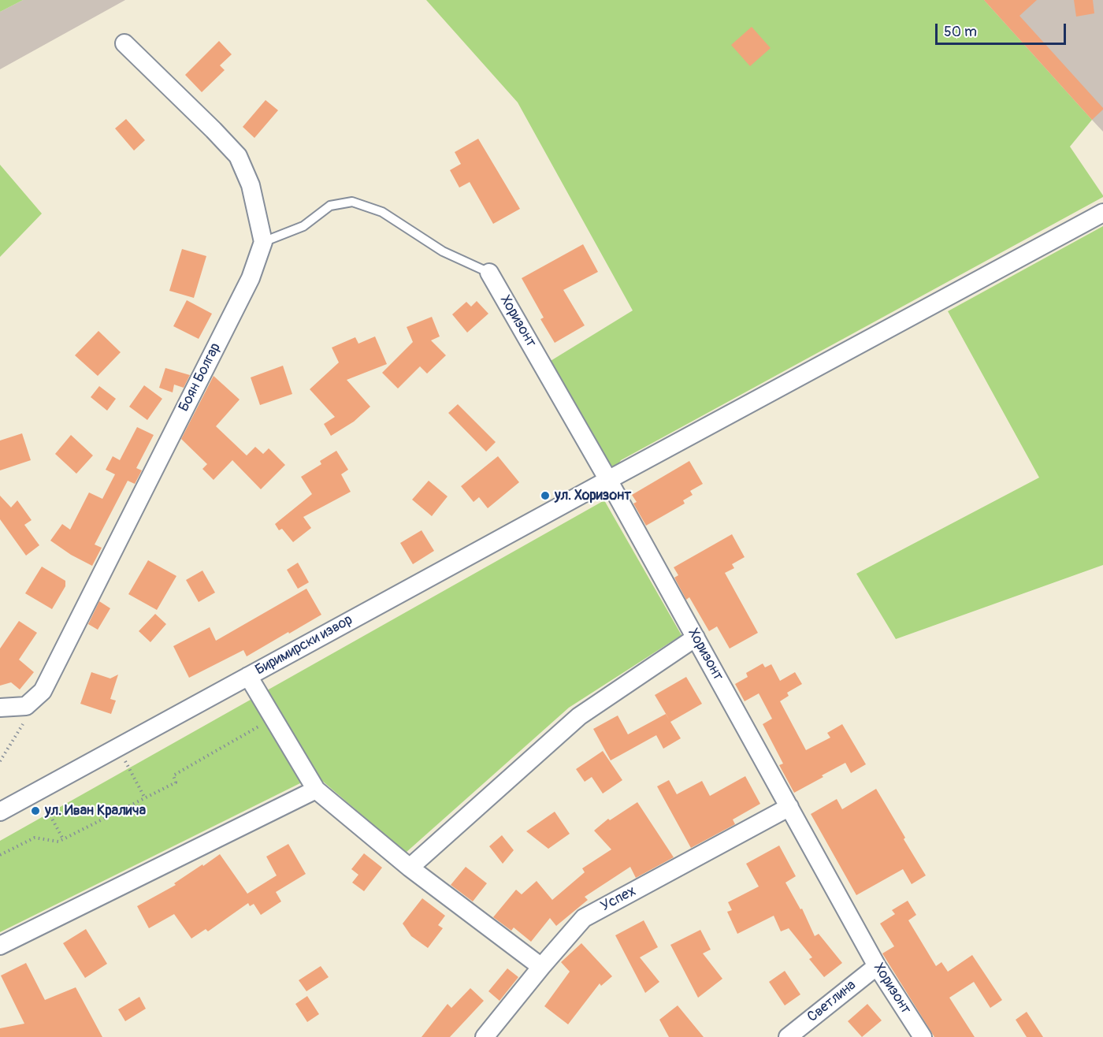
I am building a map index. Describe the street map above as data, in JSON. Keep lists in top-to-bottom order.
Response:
{
  "streets": {
    "street": [
      "Хоризонт",
      "Боян Болгар",
      "Биримирски извор",
      "Успех",
      "Светлина"
    ]
  },
  "crossings": [
    ["Хоризонт", "Биримирски извор"],
    ["Хоризонт", "Успех"],
    ["Хоризонт", "Светлина"]
  ],
  "places": ["ул. Хоризонт", "ул. Иван Кралича"],
  "scale_bar": "50 m"
}
